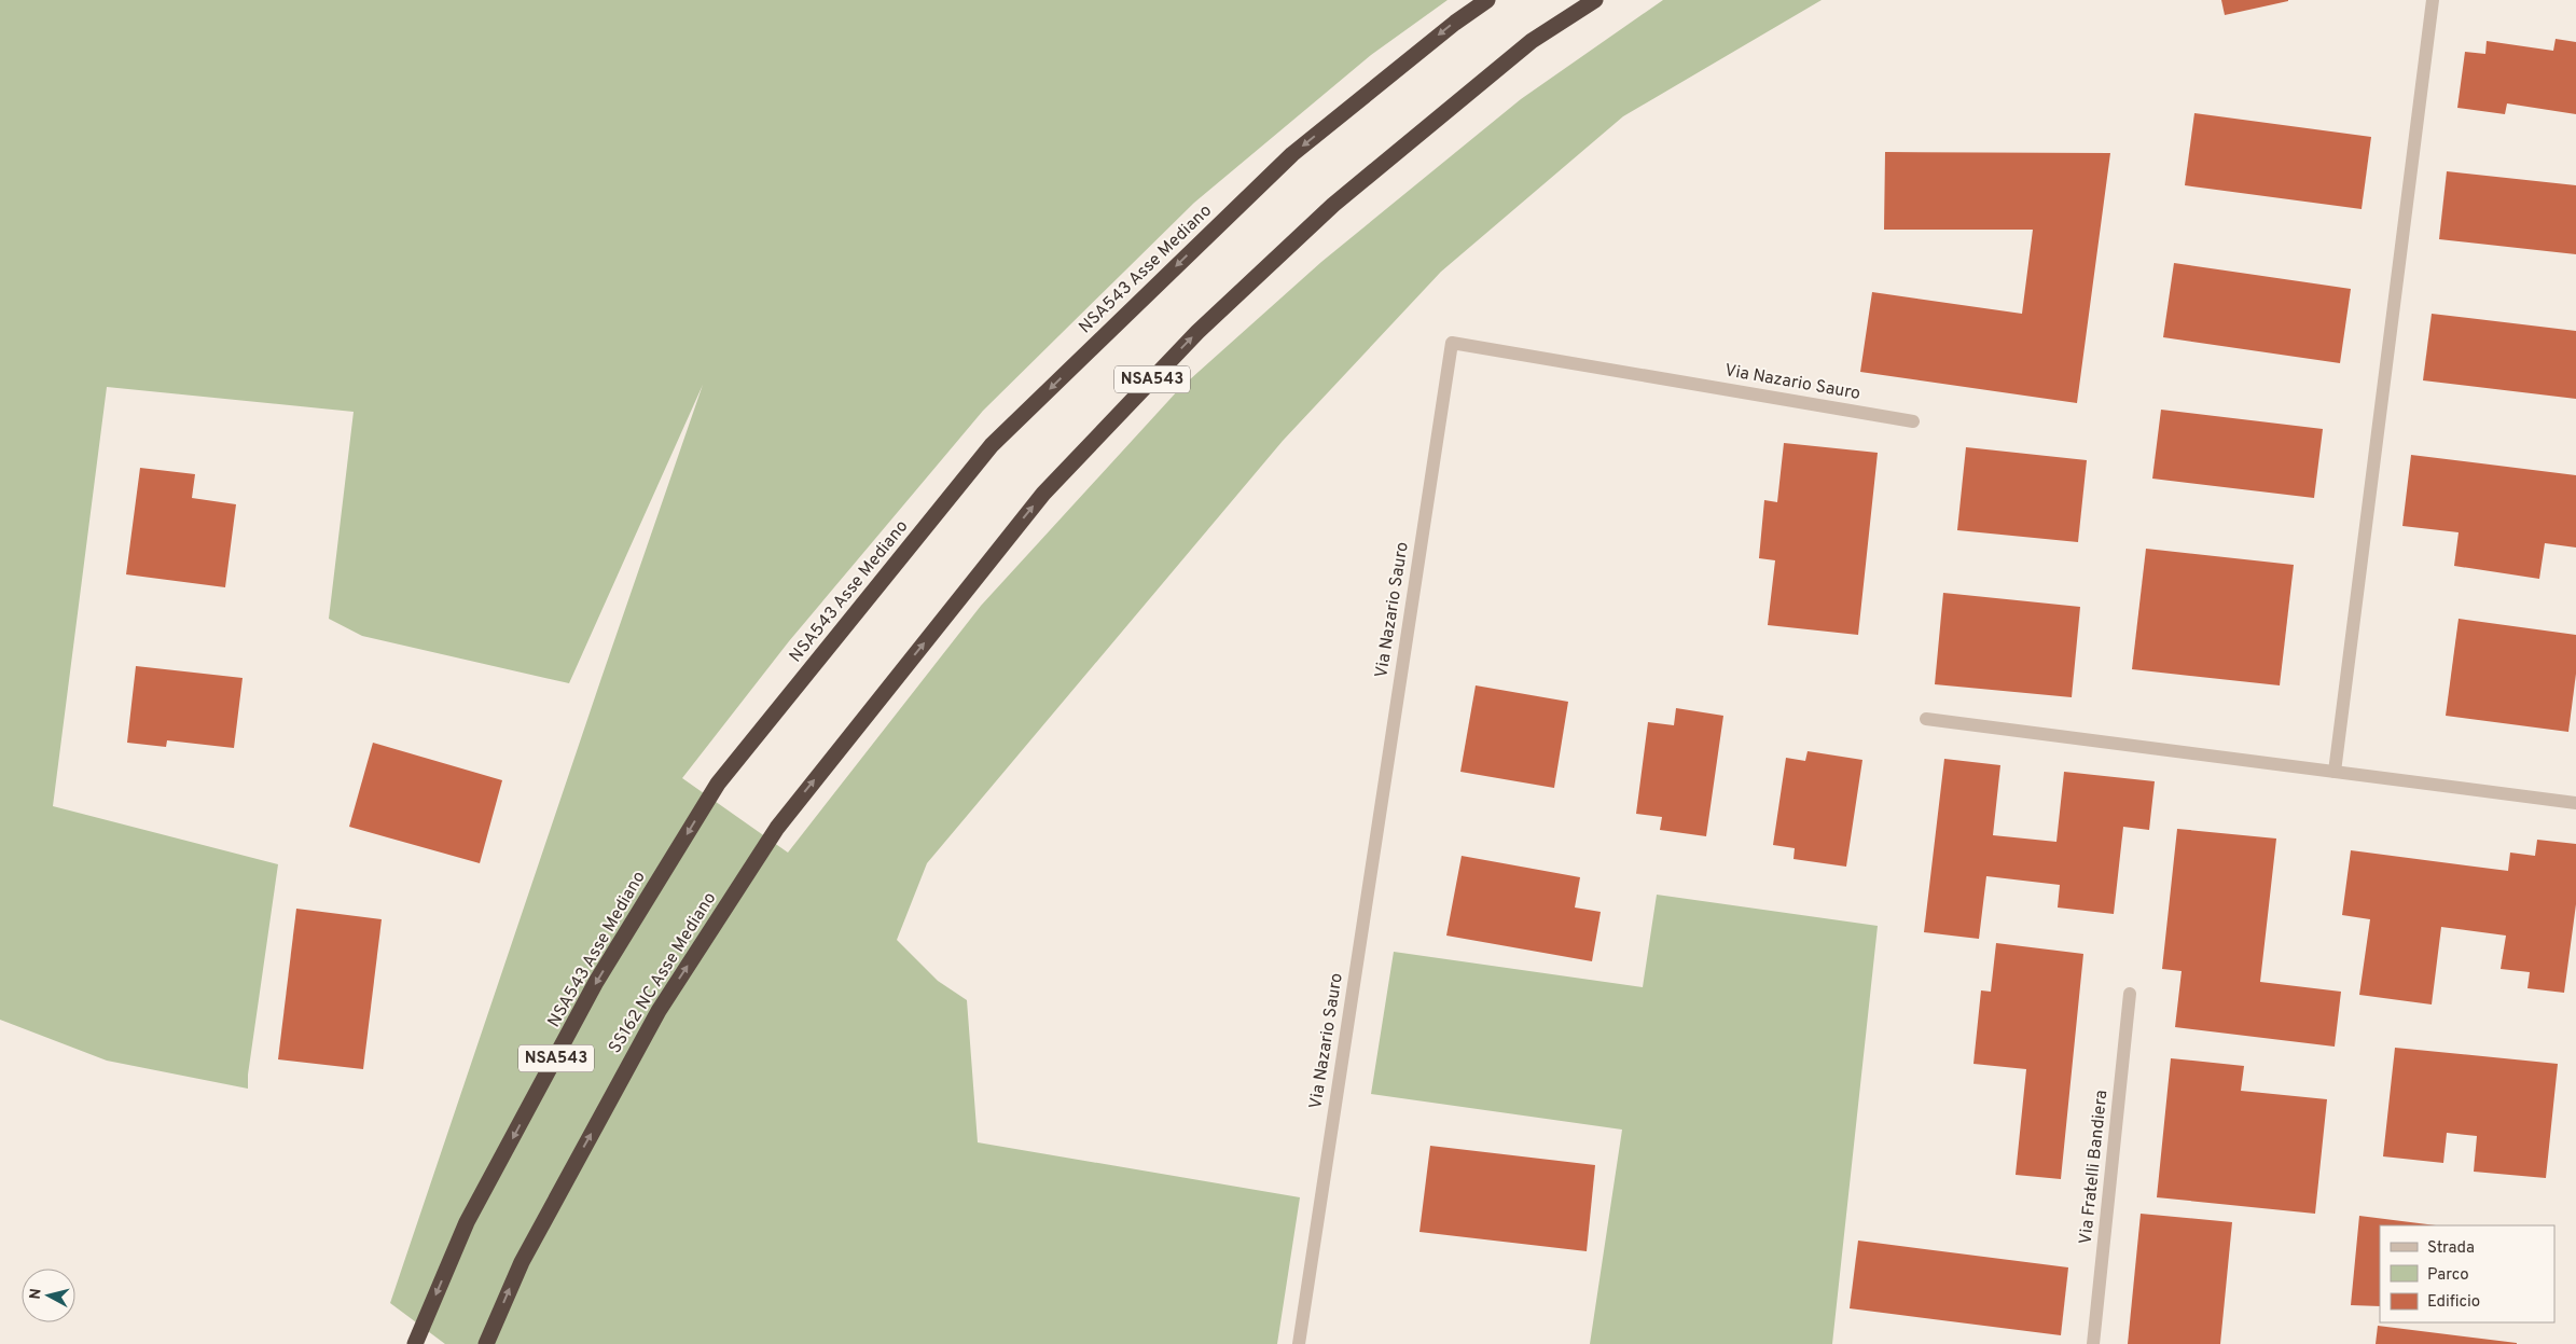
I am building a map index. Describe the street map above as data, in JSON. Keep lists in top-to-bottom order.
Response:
{
  "streets": {
    "highway": ["NSA543 Asse Mediano", "NSA543", "SS162 NC Asse Mediano"],
    "street": ["Via Nazario Sauro", "Via Fratelli Bandiera"]
  },
  "one_way": ["NSA543 Asse Mediano", "SS162 NC Asse Mediano"],
  "legend": ["Strada", "Parco", "Edificio"],
  "north": "left"
}
